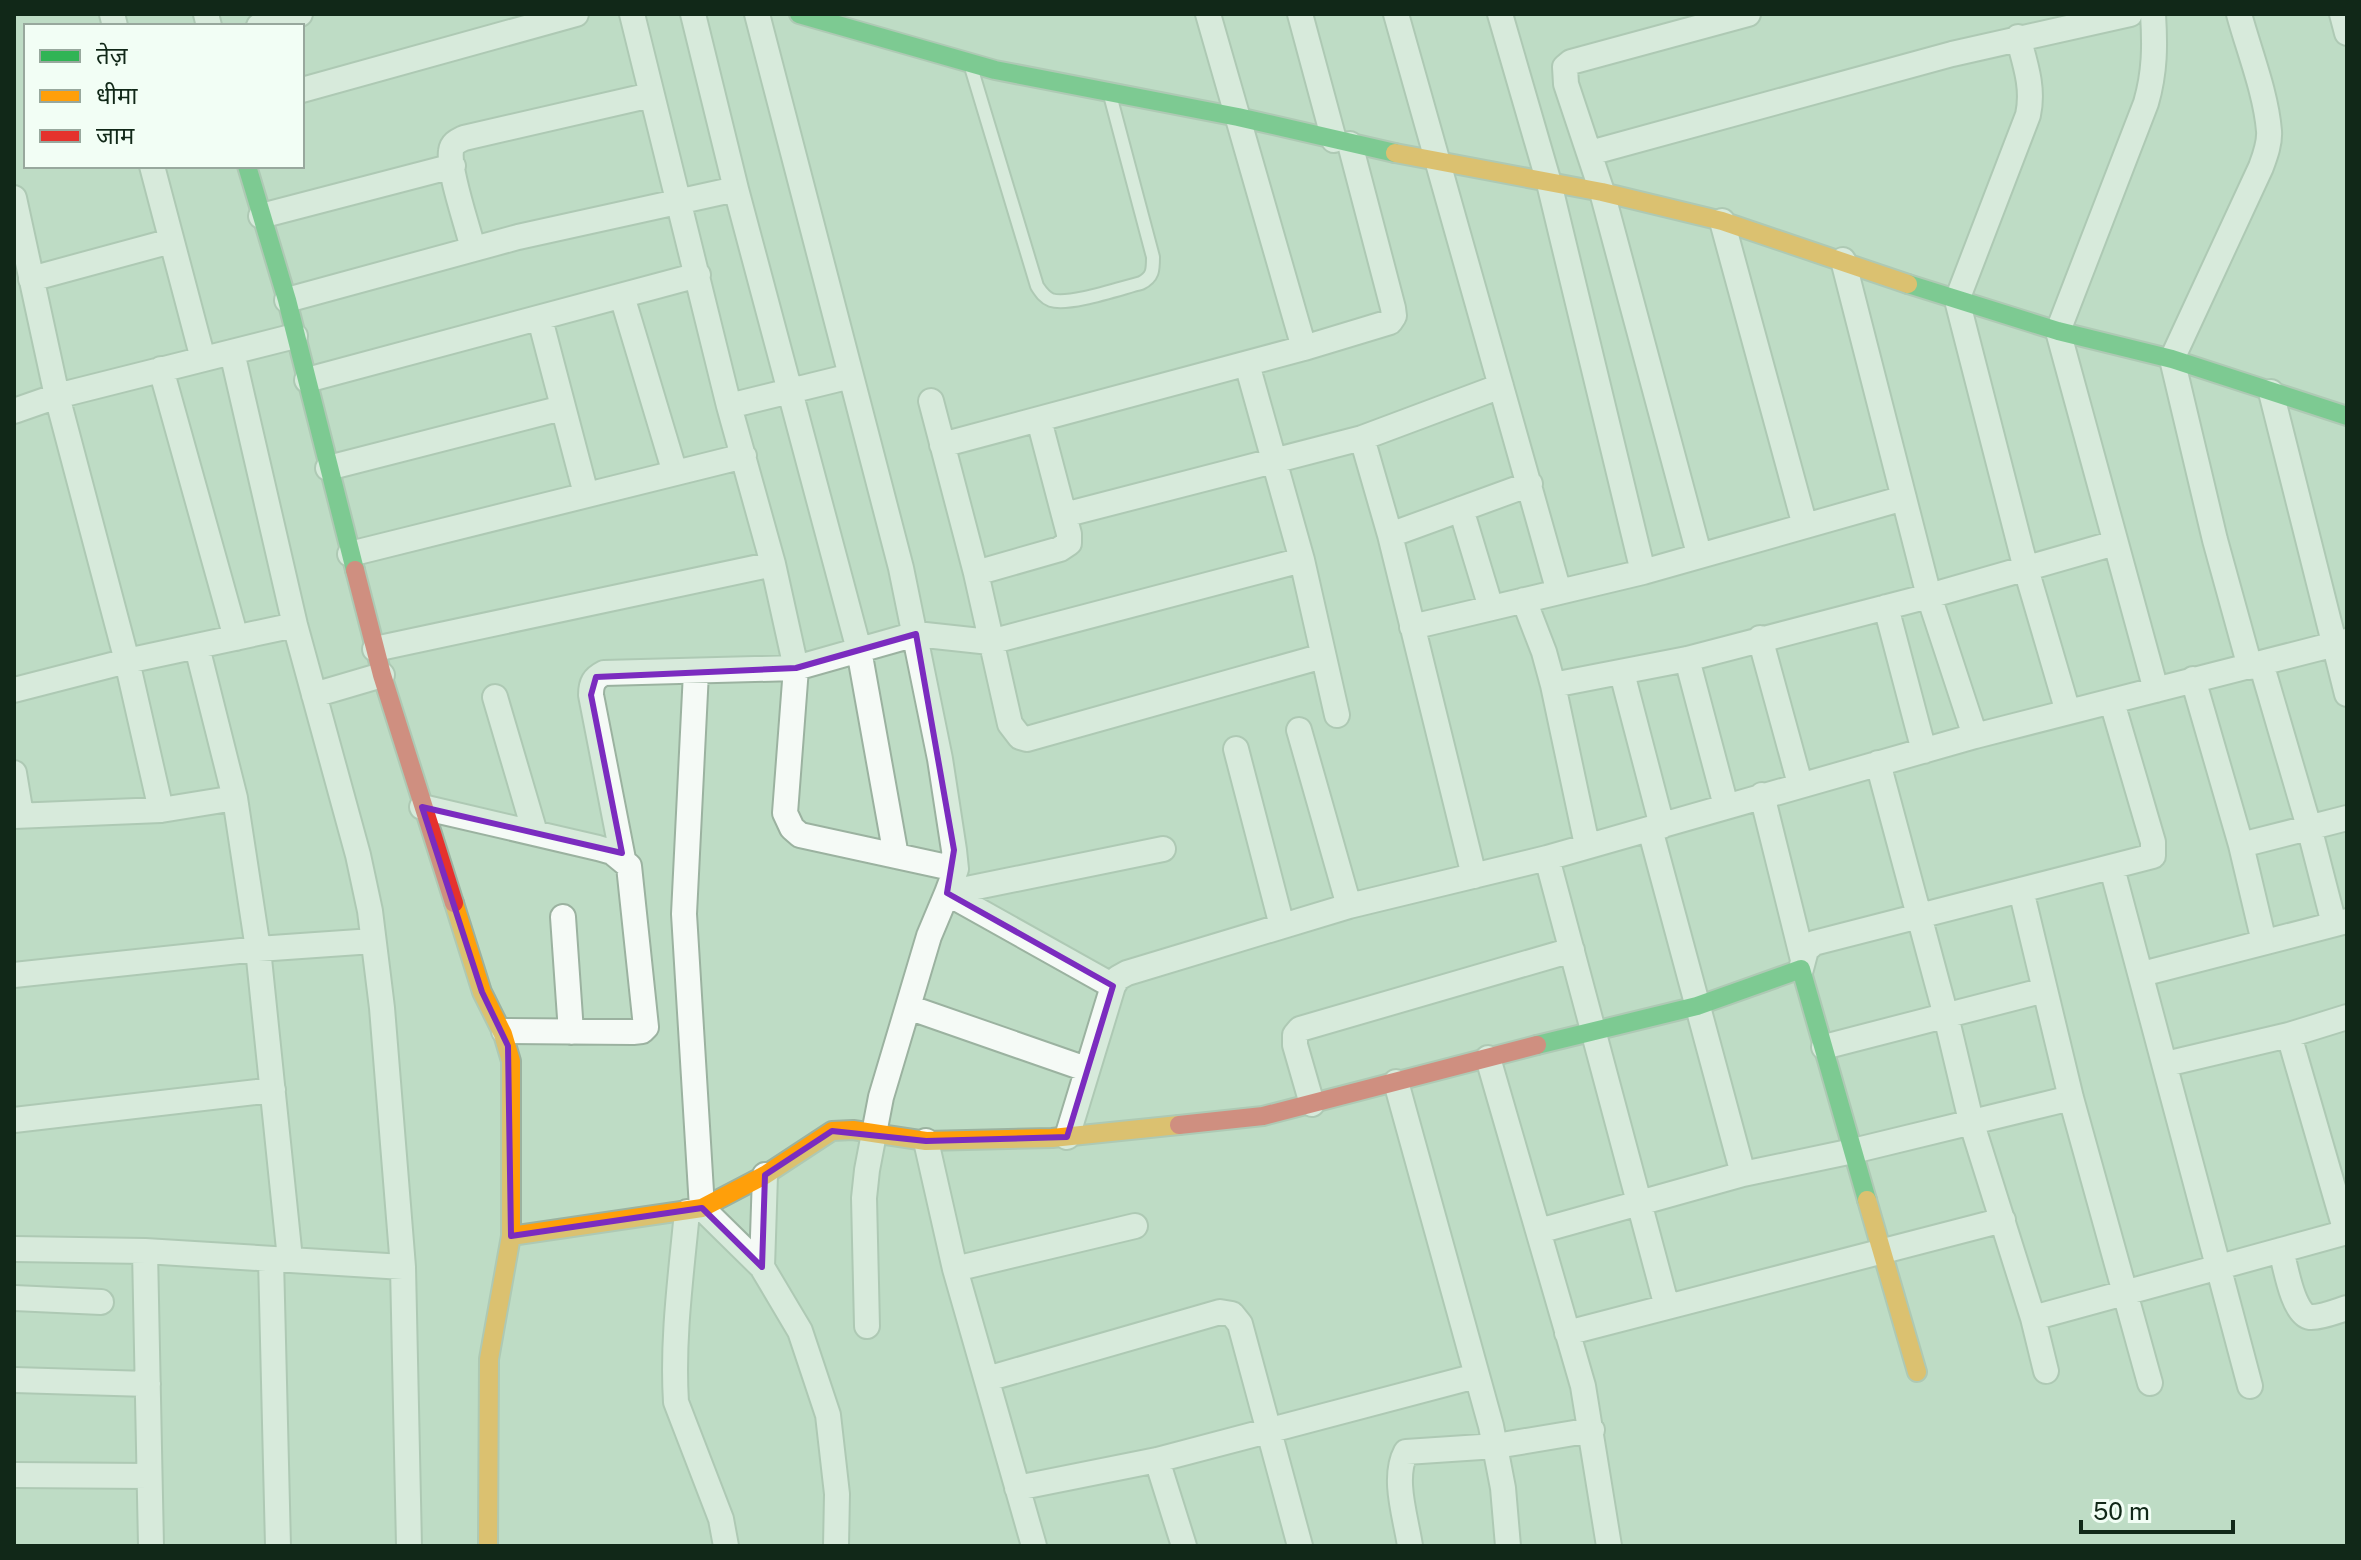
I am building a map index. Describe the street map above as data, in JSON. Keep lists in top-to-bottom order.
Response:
{
  "legend": ["तेज़", "धीमा", "जाम"],
  "scale_bar": "50 m"
}
